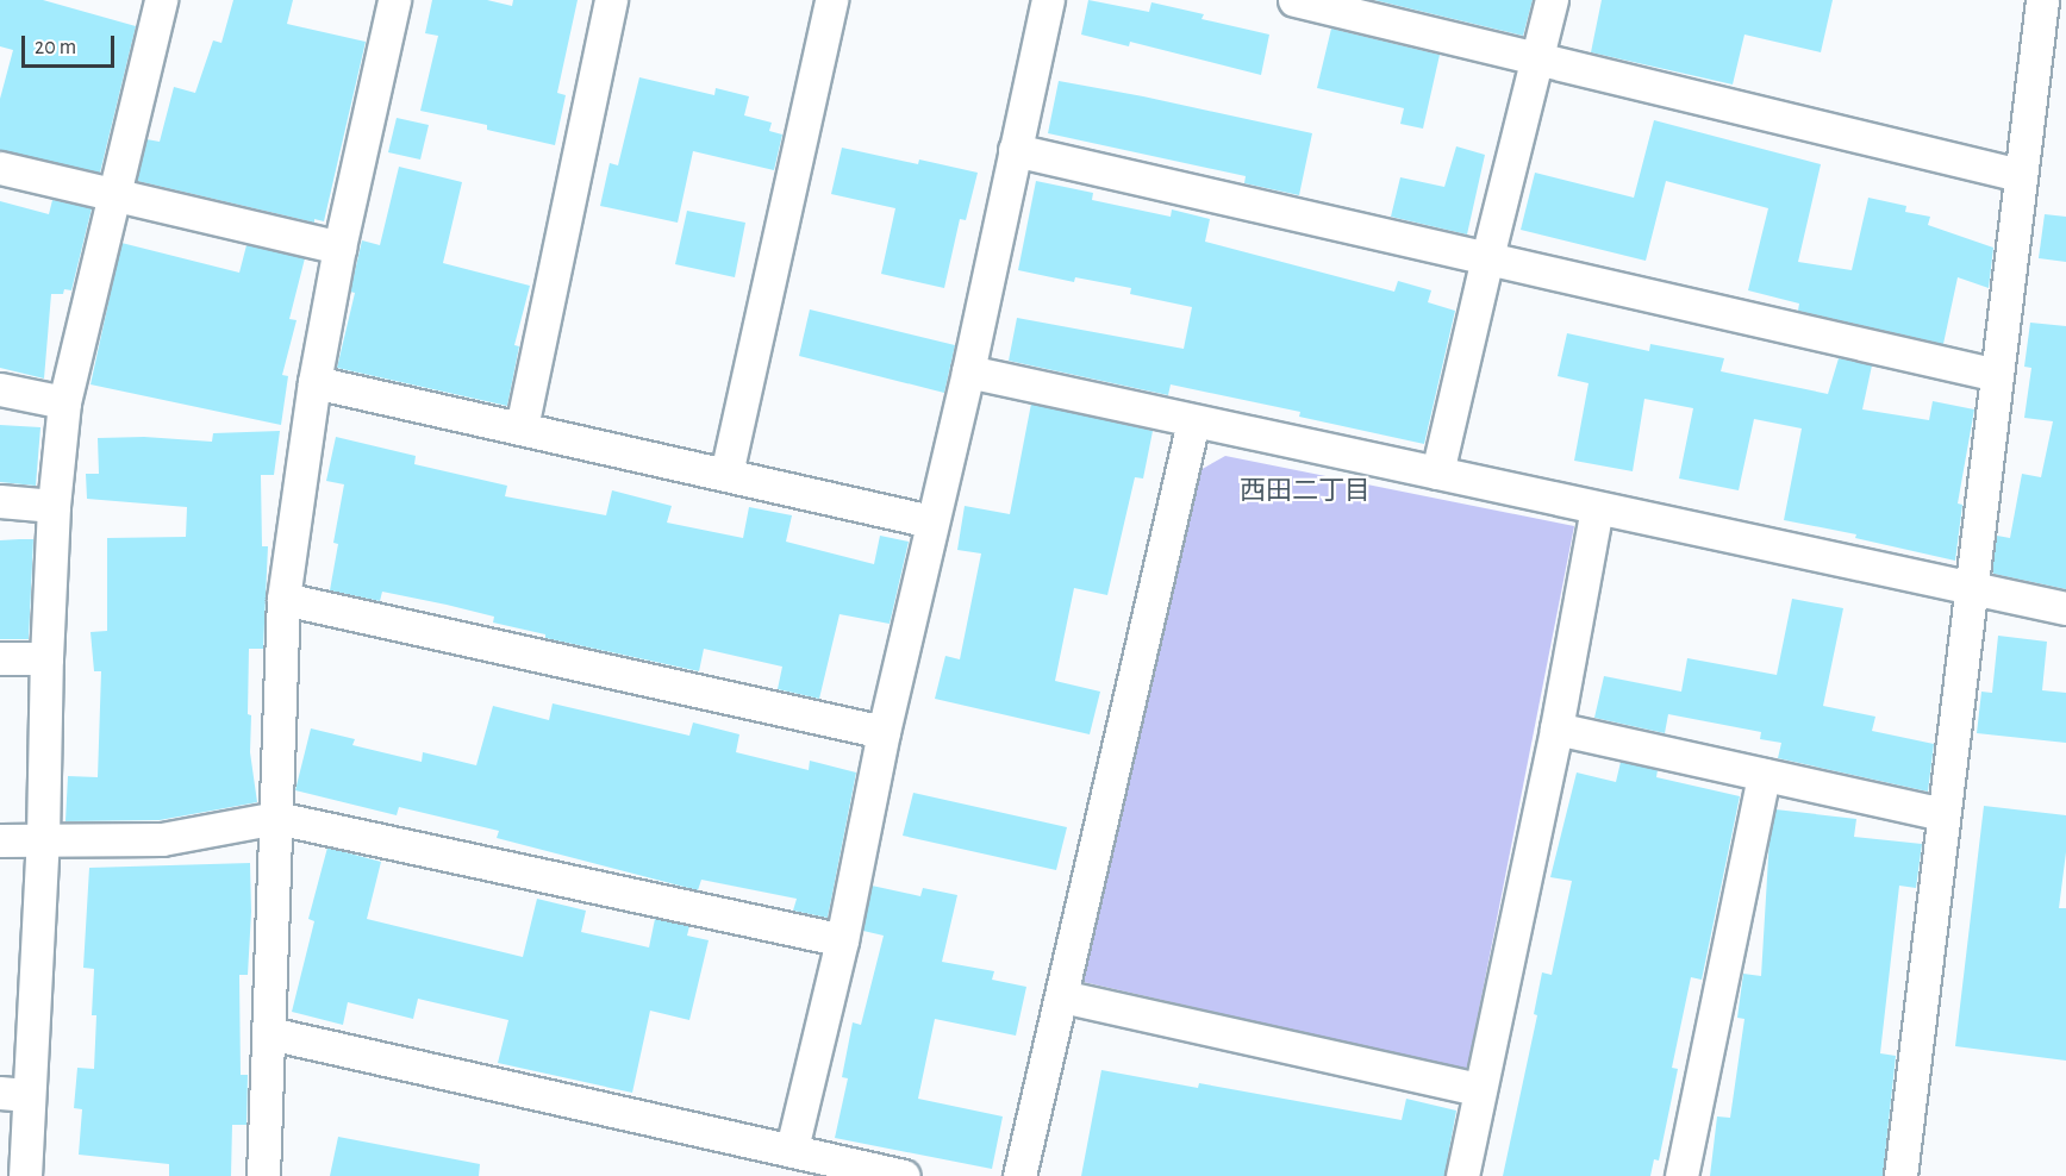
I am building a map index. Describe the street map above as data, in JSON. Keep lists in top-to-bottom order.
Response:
{
  "districts": ["西田二丁目"],
  "scale_bar": "20 m"
}
